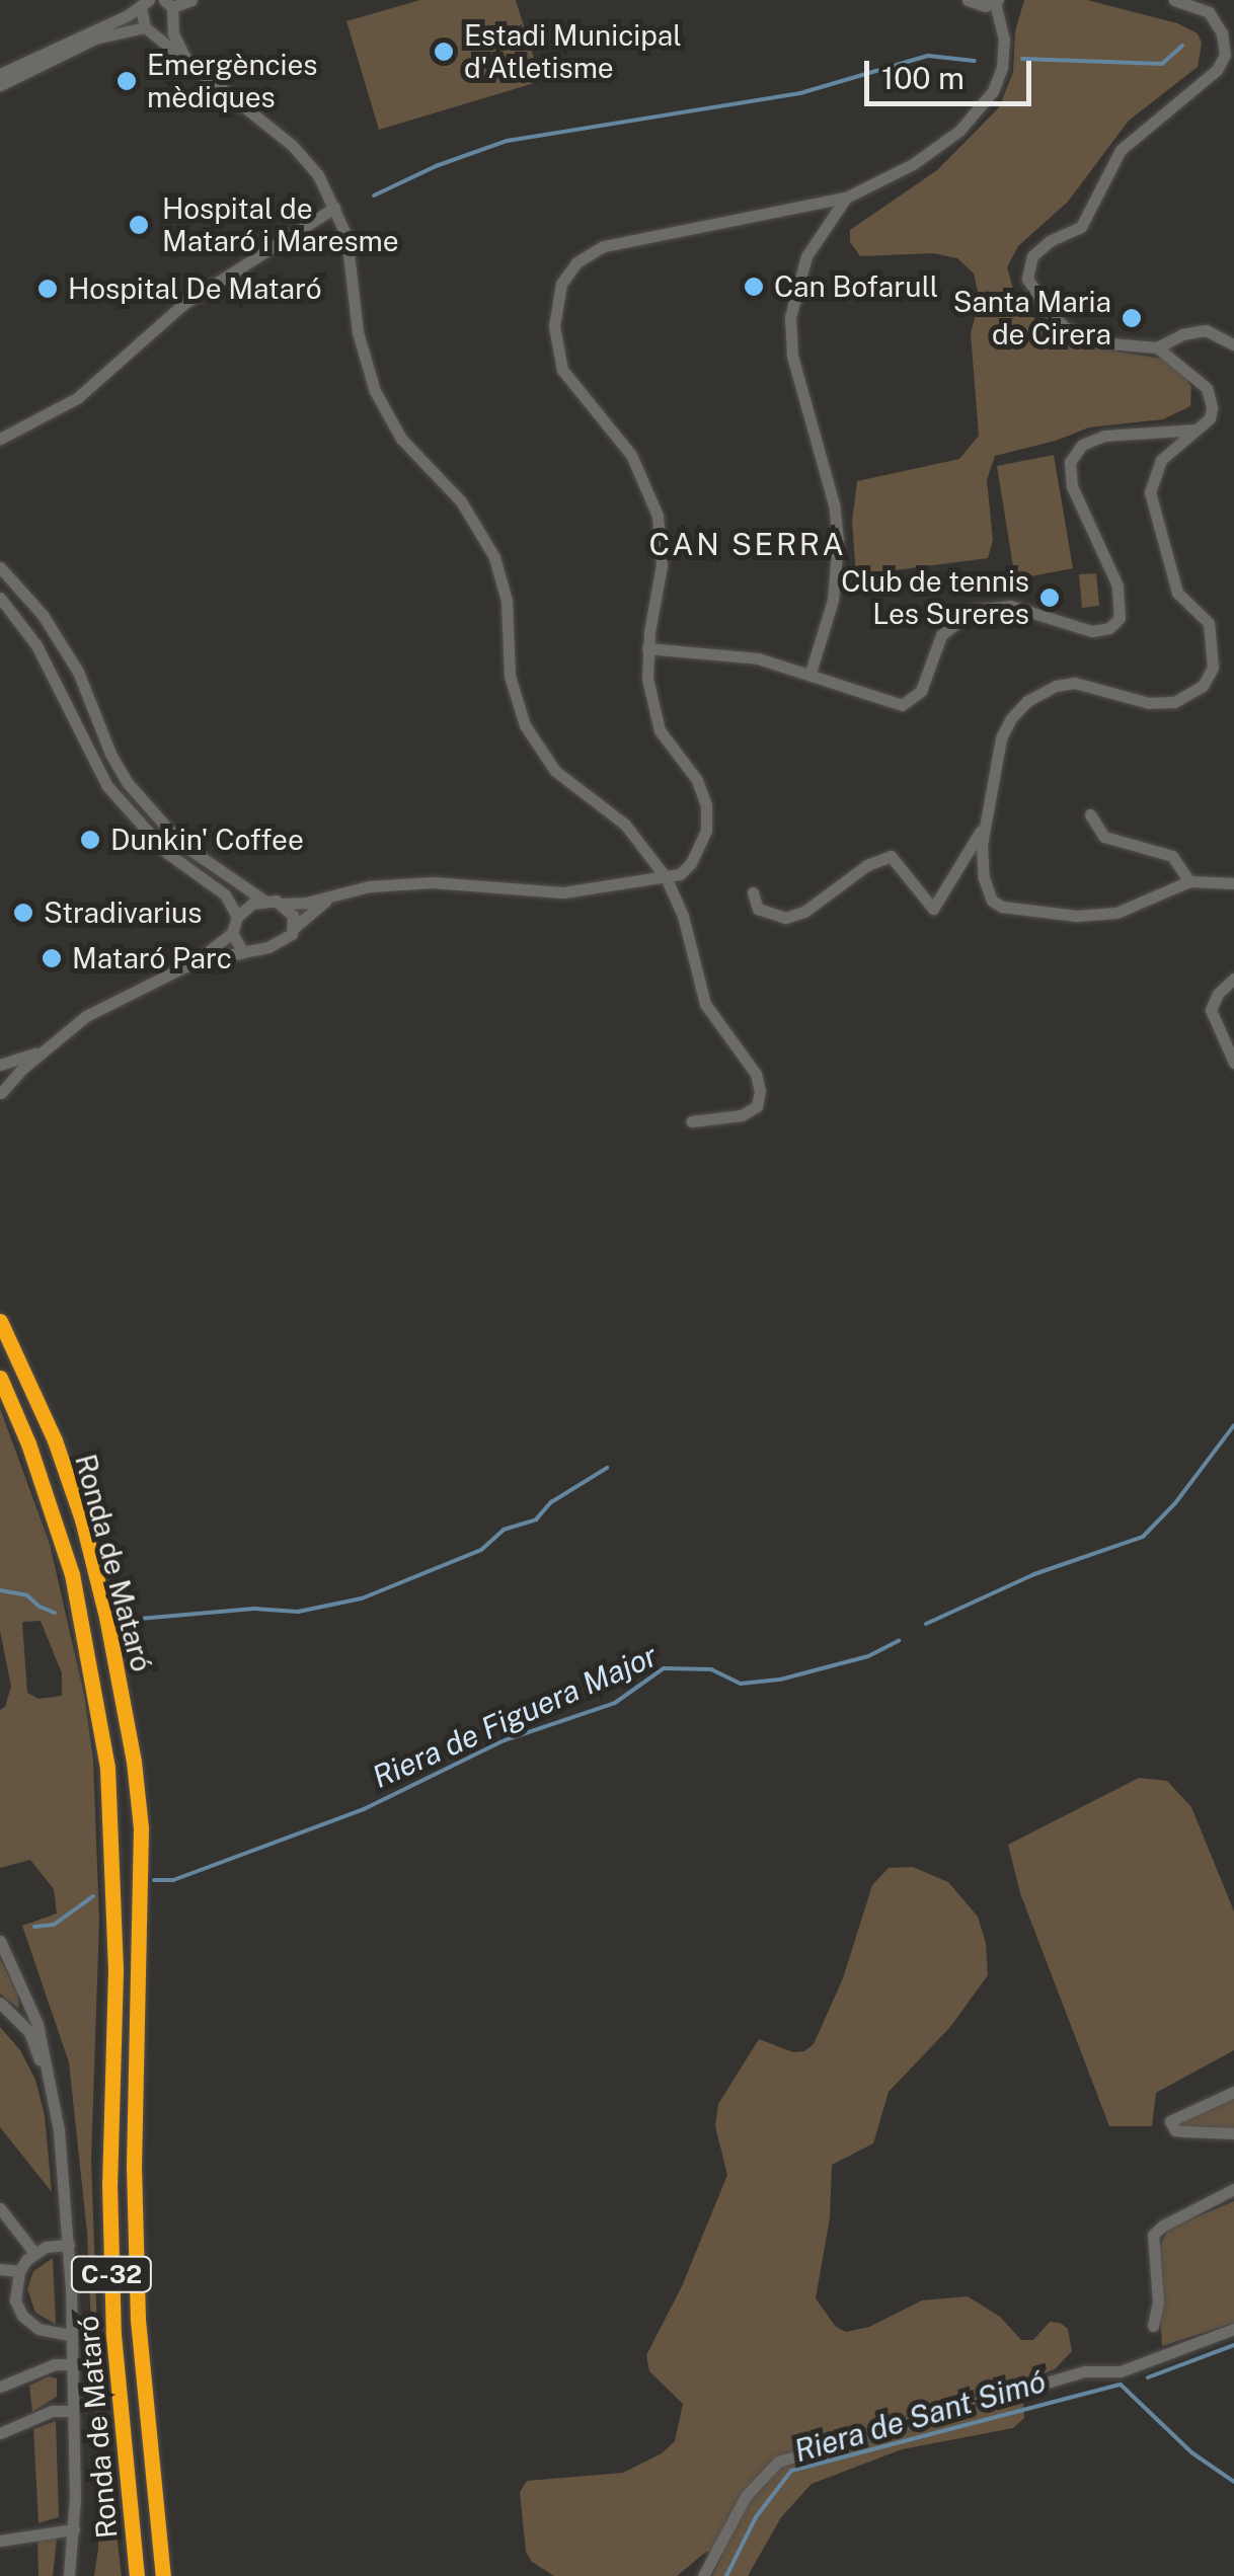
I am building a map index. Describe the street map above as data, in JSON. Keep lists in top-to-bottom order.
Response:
{
  "streets": {
    "highway": ["Ronda de Mataró", "C-32"]
  },
  "districts": ["CAN SERRA"],
  "water": ["Riera de Figuera Major", "Riera de Sant Simó"],
  "places": [
    "Estadi Municipal d'Atletisme",
    "Emergències mèdiques",
    "Hospital de Mataró i Maresme",
    "Can Bofarull",
    "Hospital De Mataró",
    "Santa Maria de Cirera",
    "Club de tennis Les Sureres",
    "Dunkin' Coffee",
    "Stradivarius",
    "Mataró Parc"
  ],
  "scale_bar": "100 m"
}
